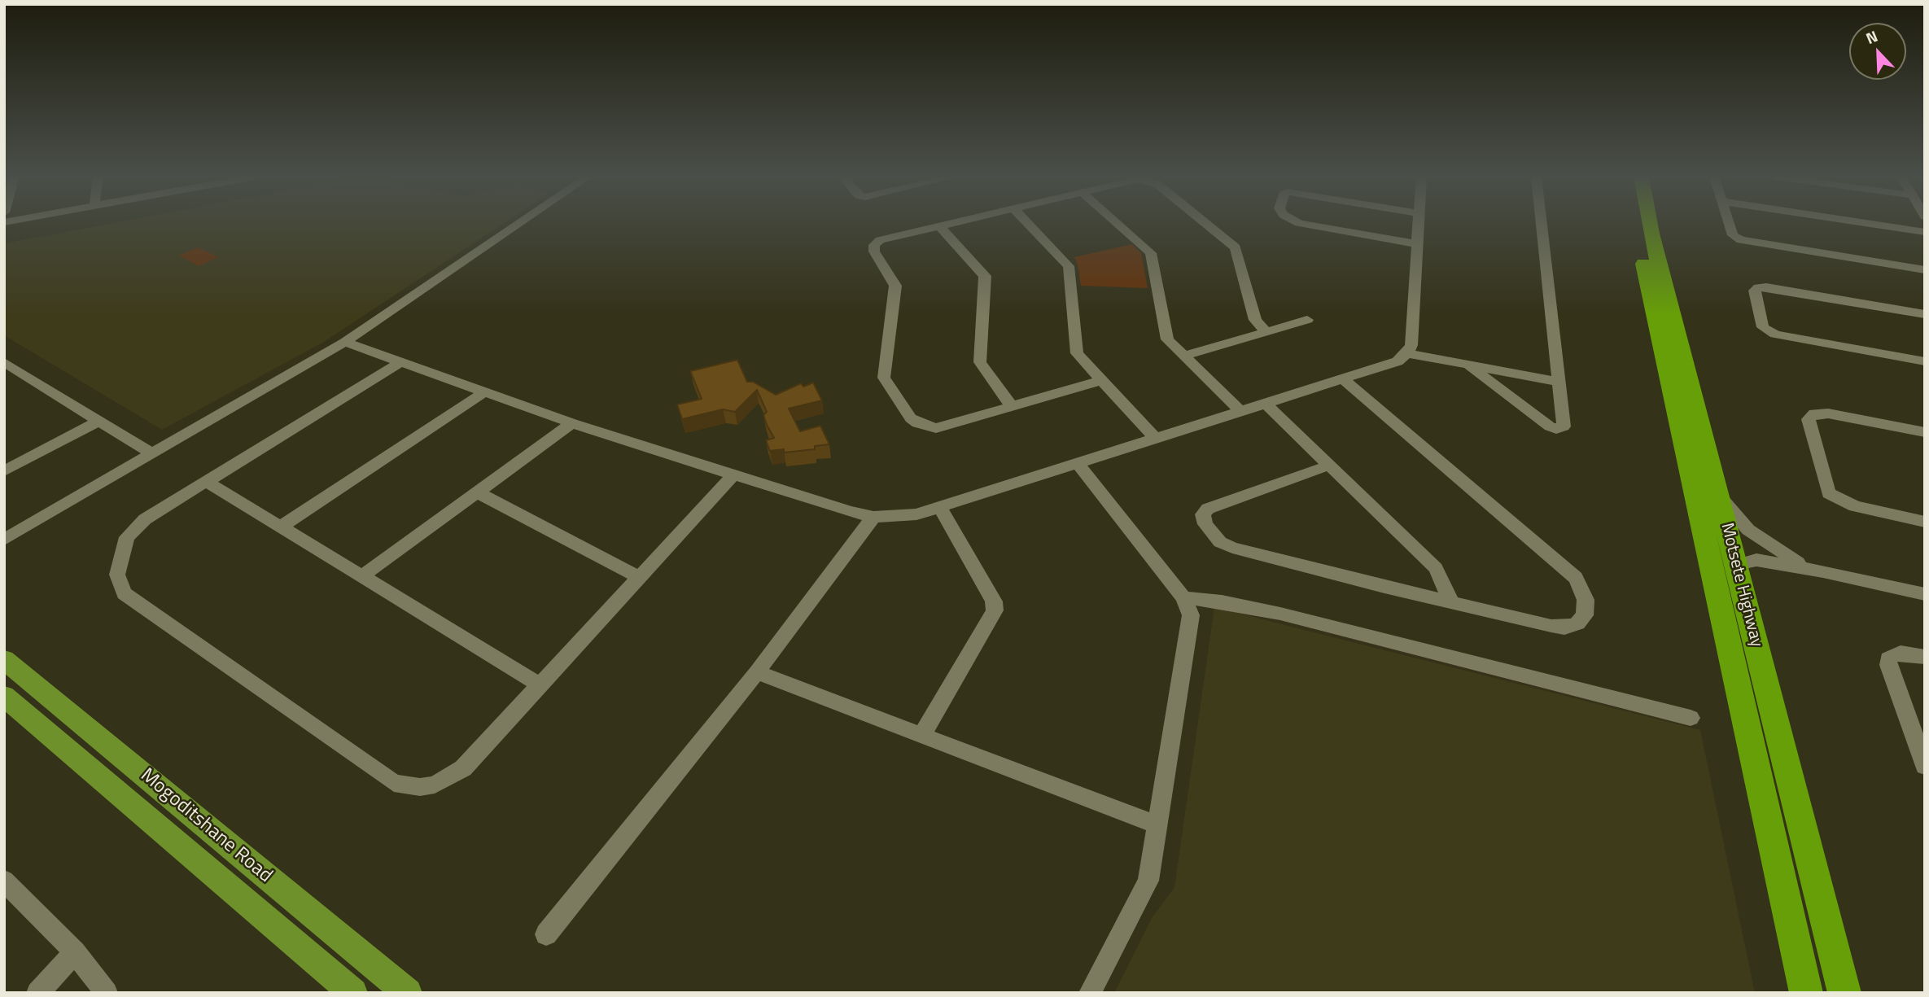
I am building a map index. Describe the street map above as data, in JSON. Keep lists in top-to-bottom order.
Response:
{
  "streets": {
    "highway": ["Motsete Highway"],
    "main road": ["Mogoditshane Road"]
  },
  "north": "top left"
}
